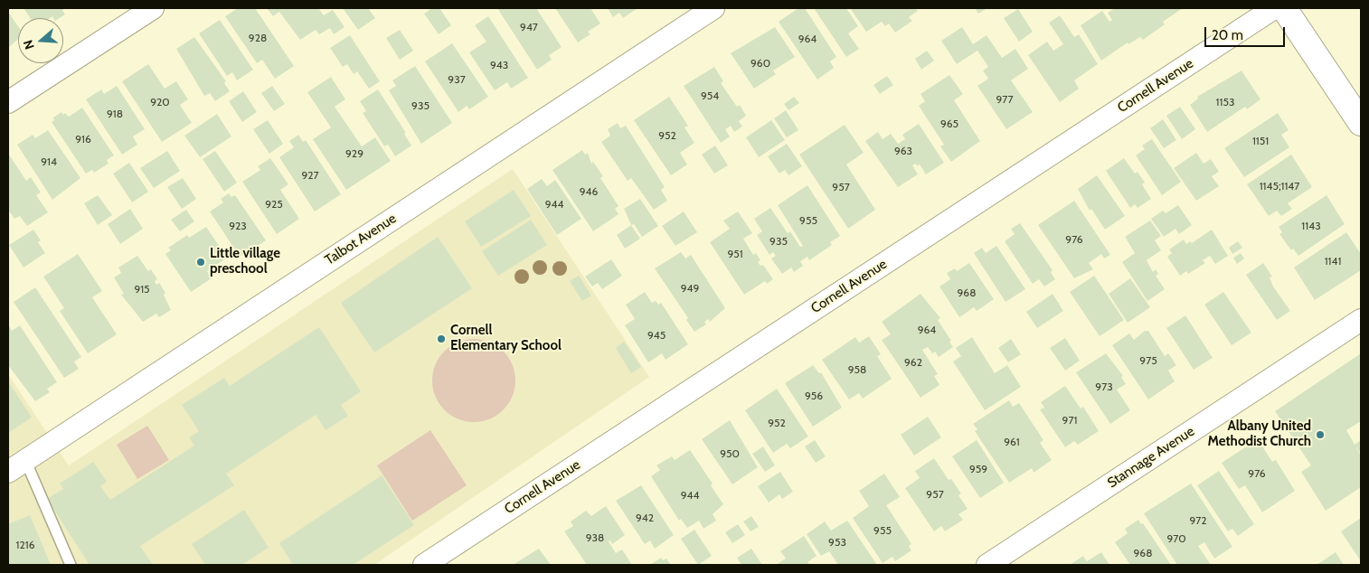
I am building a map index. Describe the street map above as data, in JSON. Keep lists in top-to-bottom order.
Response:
{
  "streets": {
    "street": ["Cornell Avenue", "Talbot Avenue", "Stannage Avenue"]
  },
  "places": ["Little village preschool", "Cornell Elementary School", "Albany United Methodist Church"],
  "house_numbers": [
    "947",
    "928",
    "964",
    "960",
    "943",
    "937",
    "954",
    "977",
    "920",
    "1153",
    "935",
    "918",
    "965",
    "952",
    "916",
    "1151",
    "963",
    "929",
    "914",
    "927",
    "1145;1147",
    "957",
    "946",
    "925",
    "944",
    "955",
    "923",
    "1143",
    "976",
    "935",
    "951",
    "1141",
    "949",
    "915",
    "968",
    "964",
    "945",
    "975",
    "962",
    "958",
    "973",
    "956",
    "971",
    "952",
    "961",
    "950",
    "959",
    "976",
    "957",
    "944",
    "942",
    "972",
    "955",
    "938",
    "970",
    "953",
    "1216",
    "968"
  ],
  "scale_bar": "20 m",
  "north": "left"
}
